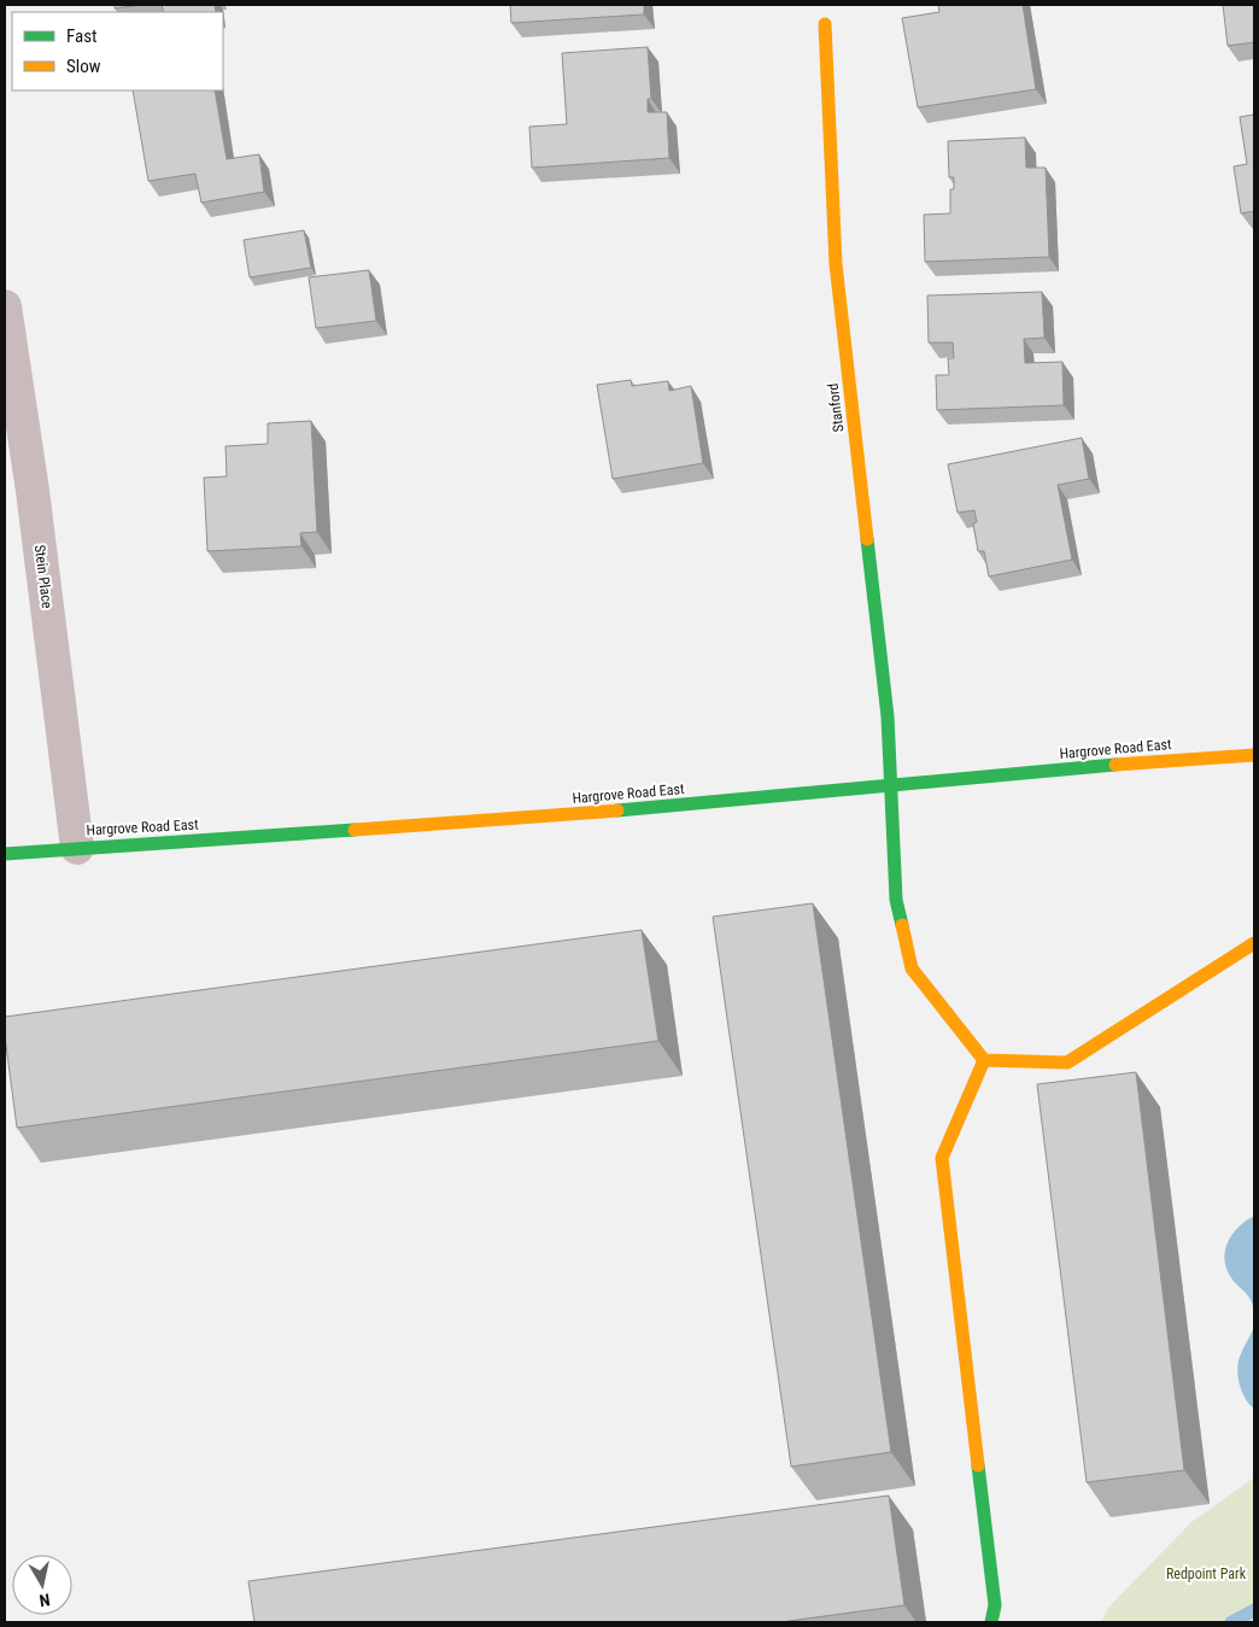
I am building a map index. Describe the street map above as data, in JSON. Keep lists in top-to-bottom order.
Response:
{
  "streets": {
    "street": ["Stanford", "Stein Place", "Hargrove Road East"]
  },
  "crossings": [
    ["Stanford", "Hargrove Road East"],
    ["Stein Place", "Hargrove Road East"]
  ],
  "parks": ["Redpoint Park"],
  "legend": ["Fast", "Slow"],
  "north": "bottom"
}
